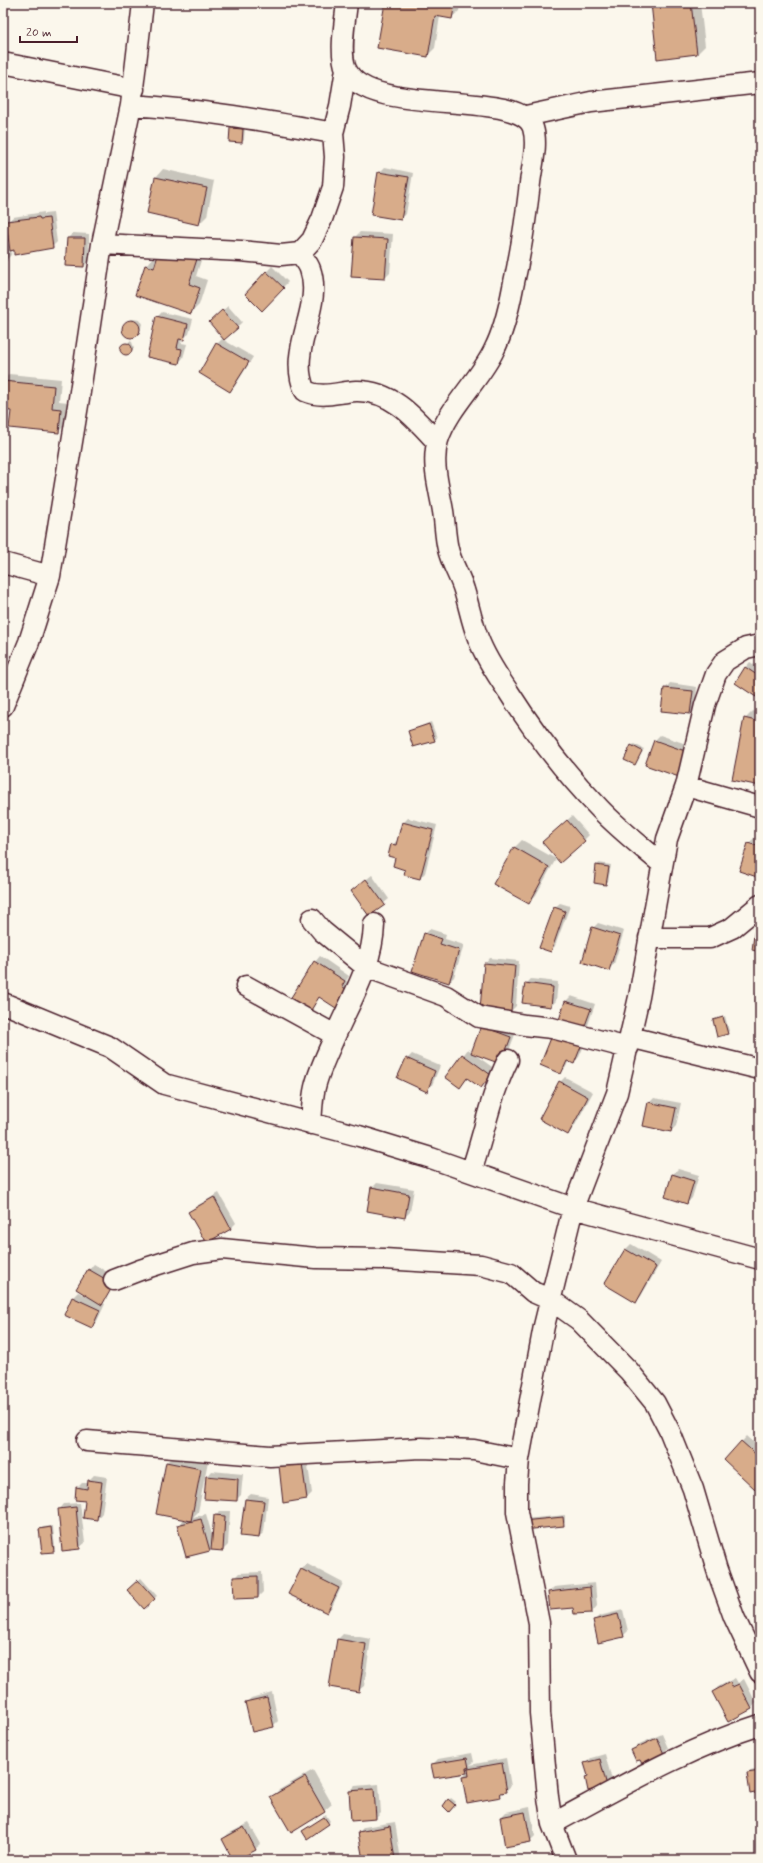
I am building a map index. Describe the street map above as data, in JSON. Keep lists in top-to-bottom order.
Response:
{
  "scale_bar": "20 m"
}
